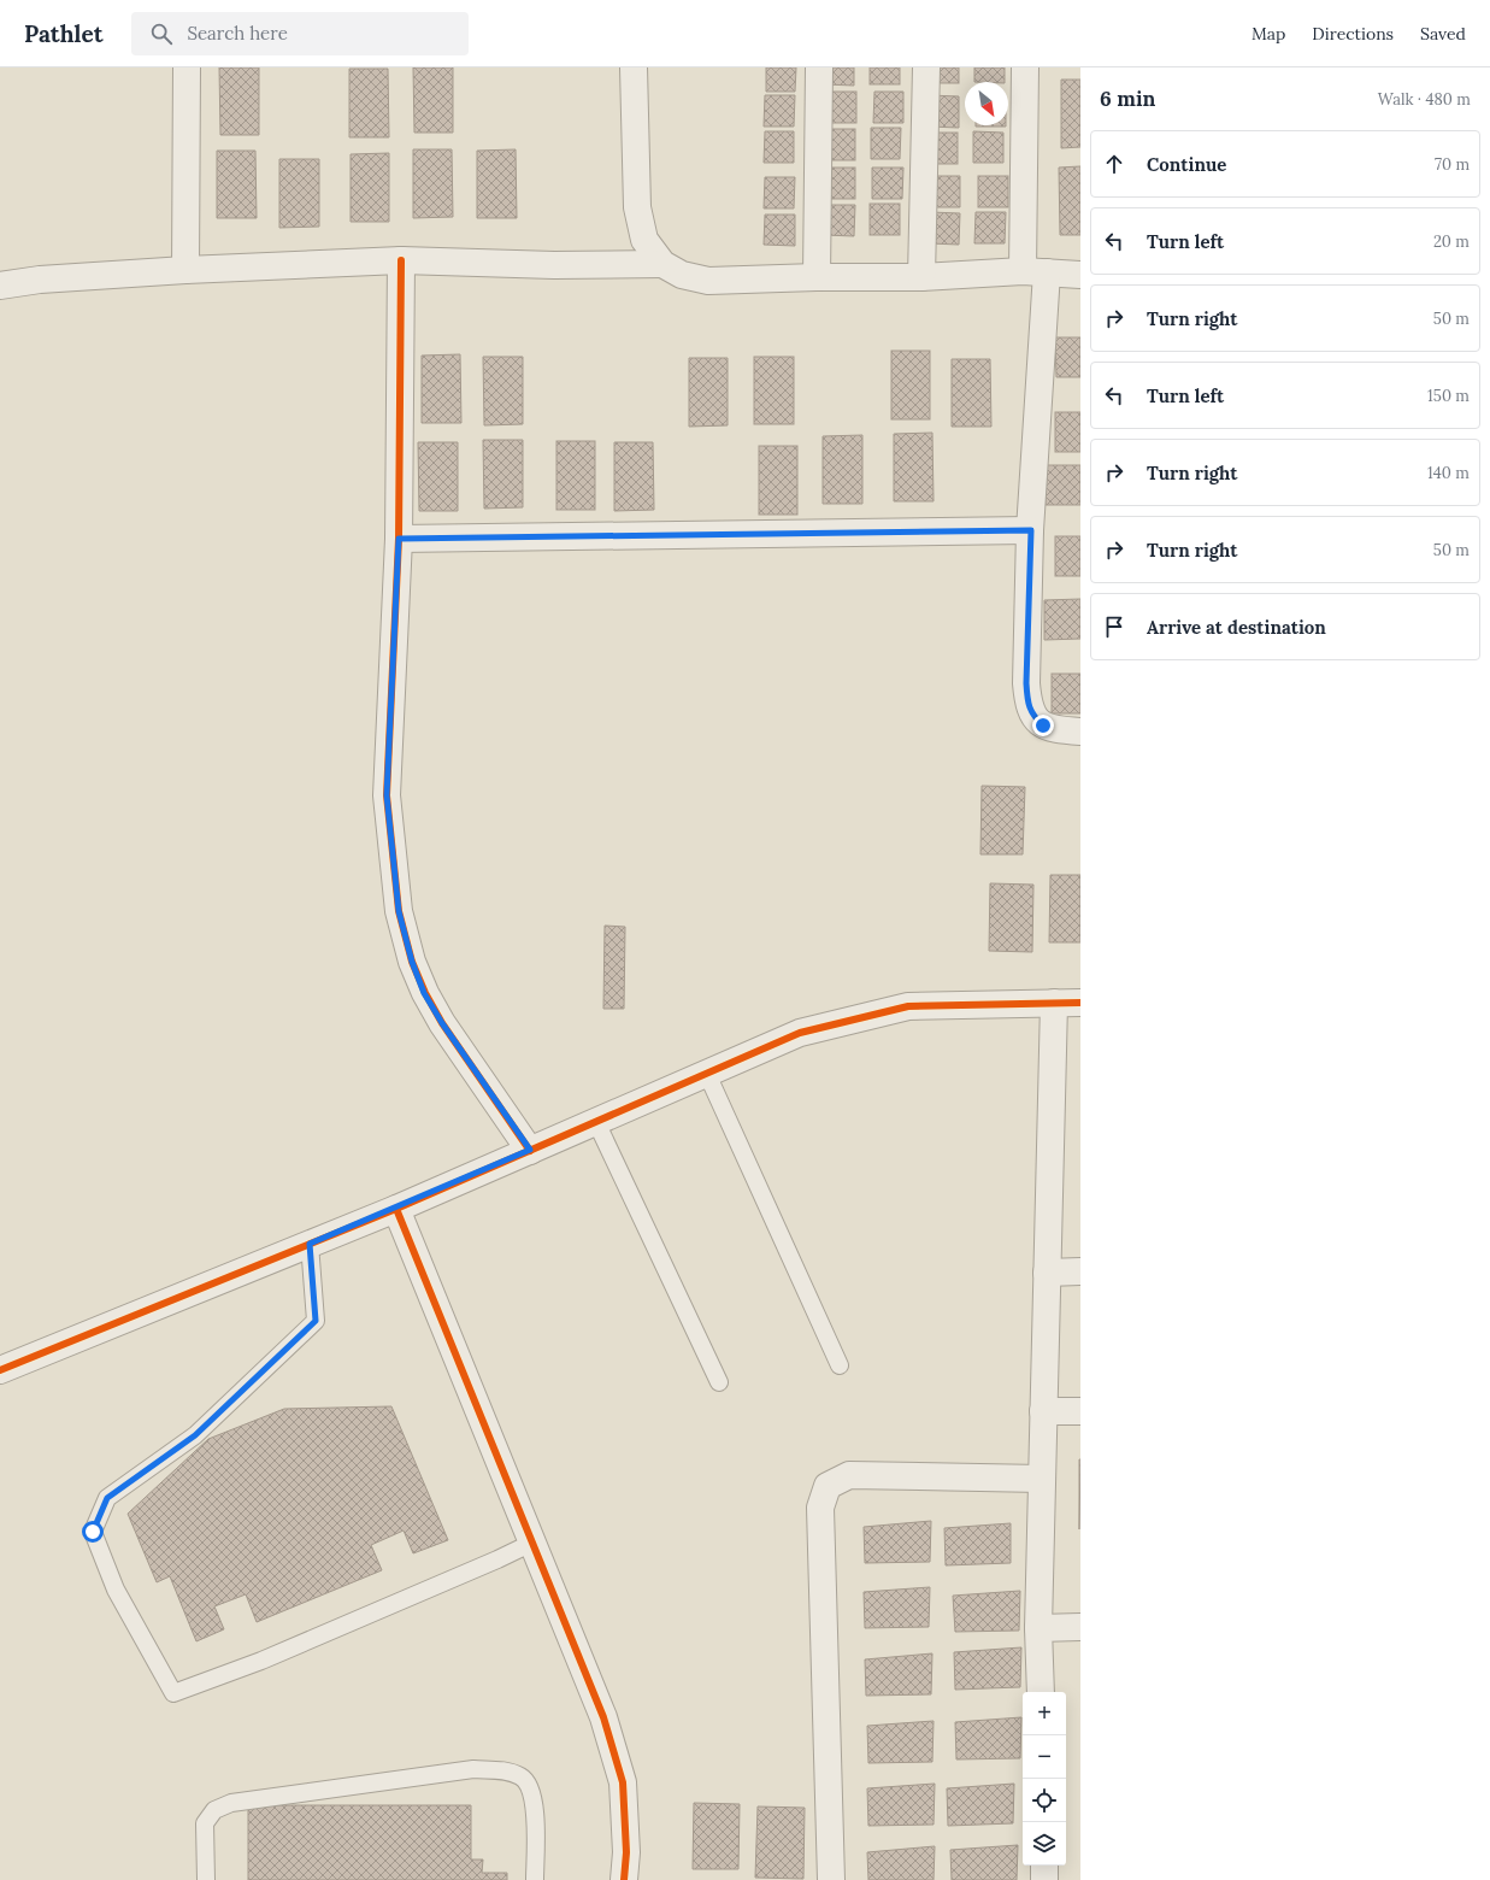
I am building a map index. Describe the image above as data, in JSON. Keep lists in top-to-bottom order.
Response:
{
  "north": "bottom right",
  "page": {
    "header": "Pathlet",
    "search": "Search here",
    "nav": ["Map", "Directions", "Saved"],
    "heading": ["6 min", "Walk · 480 m"],
    "list": [
      ["Continue", "70 m"],
      ["Turn left", "20 m"],
      ["Turn right", "50 m"],
      ["Turn left", "150 m"],
      ["Turn right", "140 m"],
      ["Turn right", "50 m"],
      "Arrive at destination"
    ],
    "map_buttons": ["+", "−"]
  }
}
